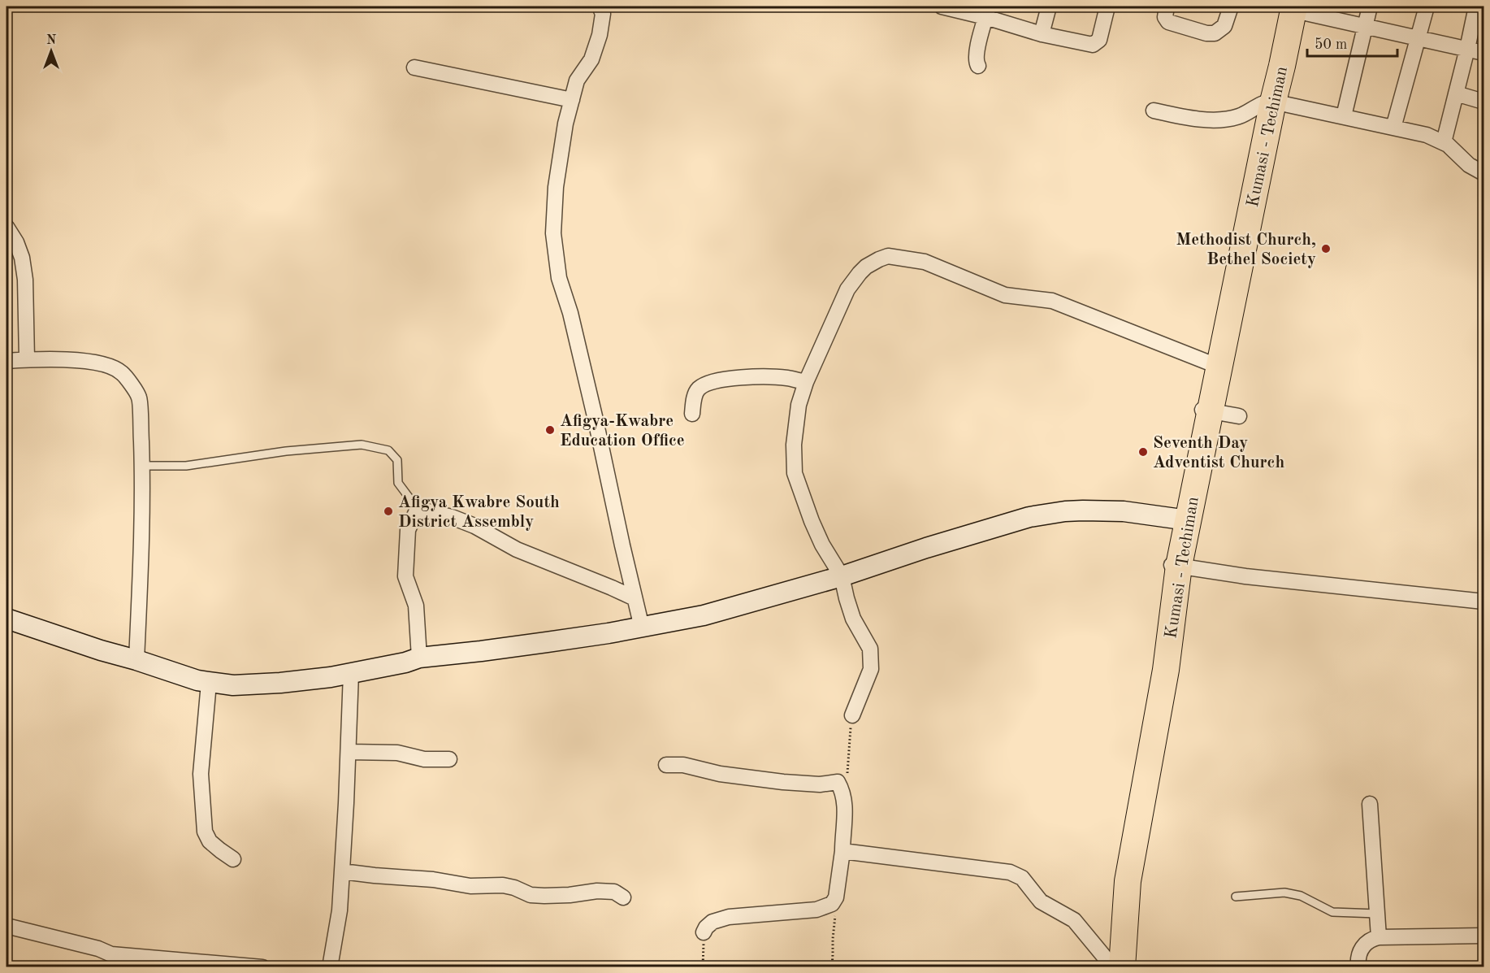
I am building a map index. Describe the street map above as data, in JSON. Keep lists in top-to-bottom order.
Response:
{
  "streets": {
    "highway": ["Kumasi - Techiman"]
  },
  "places": [
    "Methodist Church, Bethel Society",
    "Afigya-Kwabre Education Office",
    "Seventh Day Adventist Church",
    "Afigya Kwabre South District Assembly"
  ],
  "scale_bar": "50 m",
  "north": "top"
}
